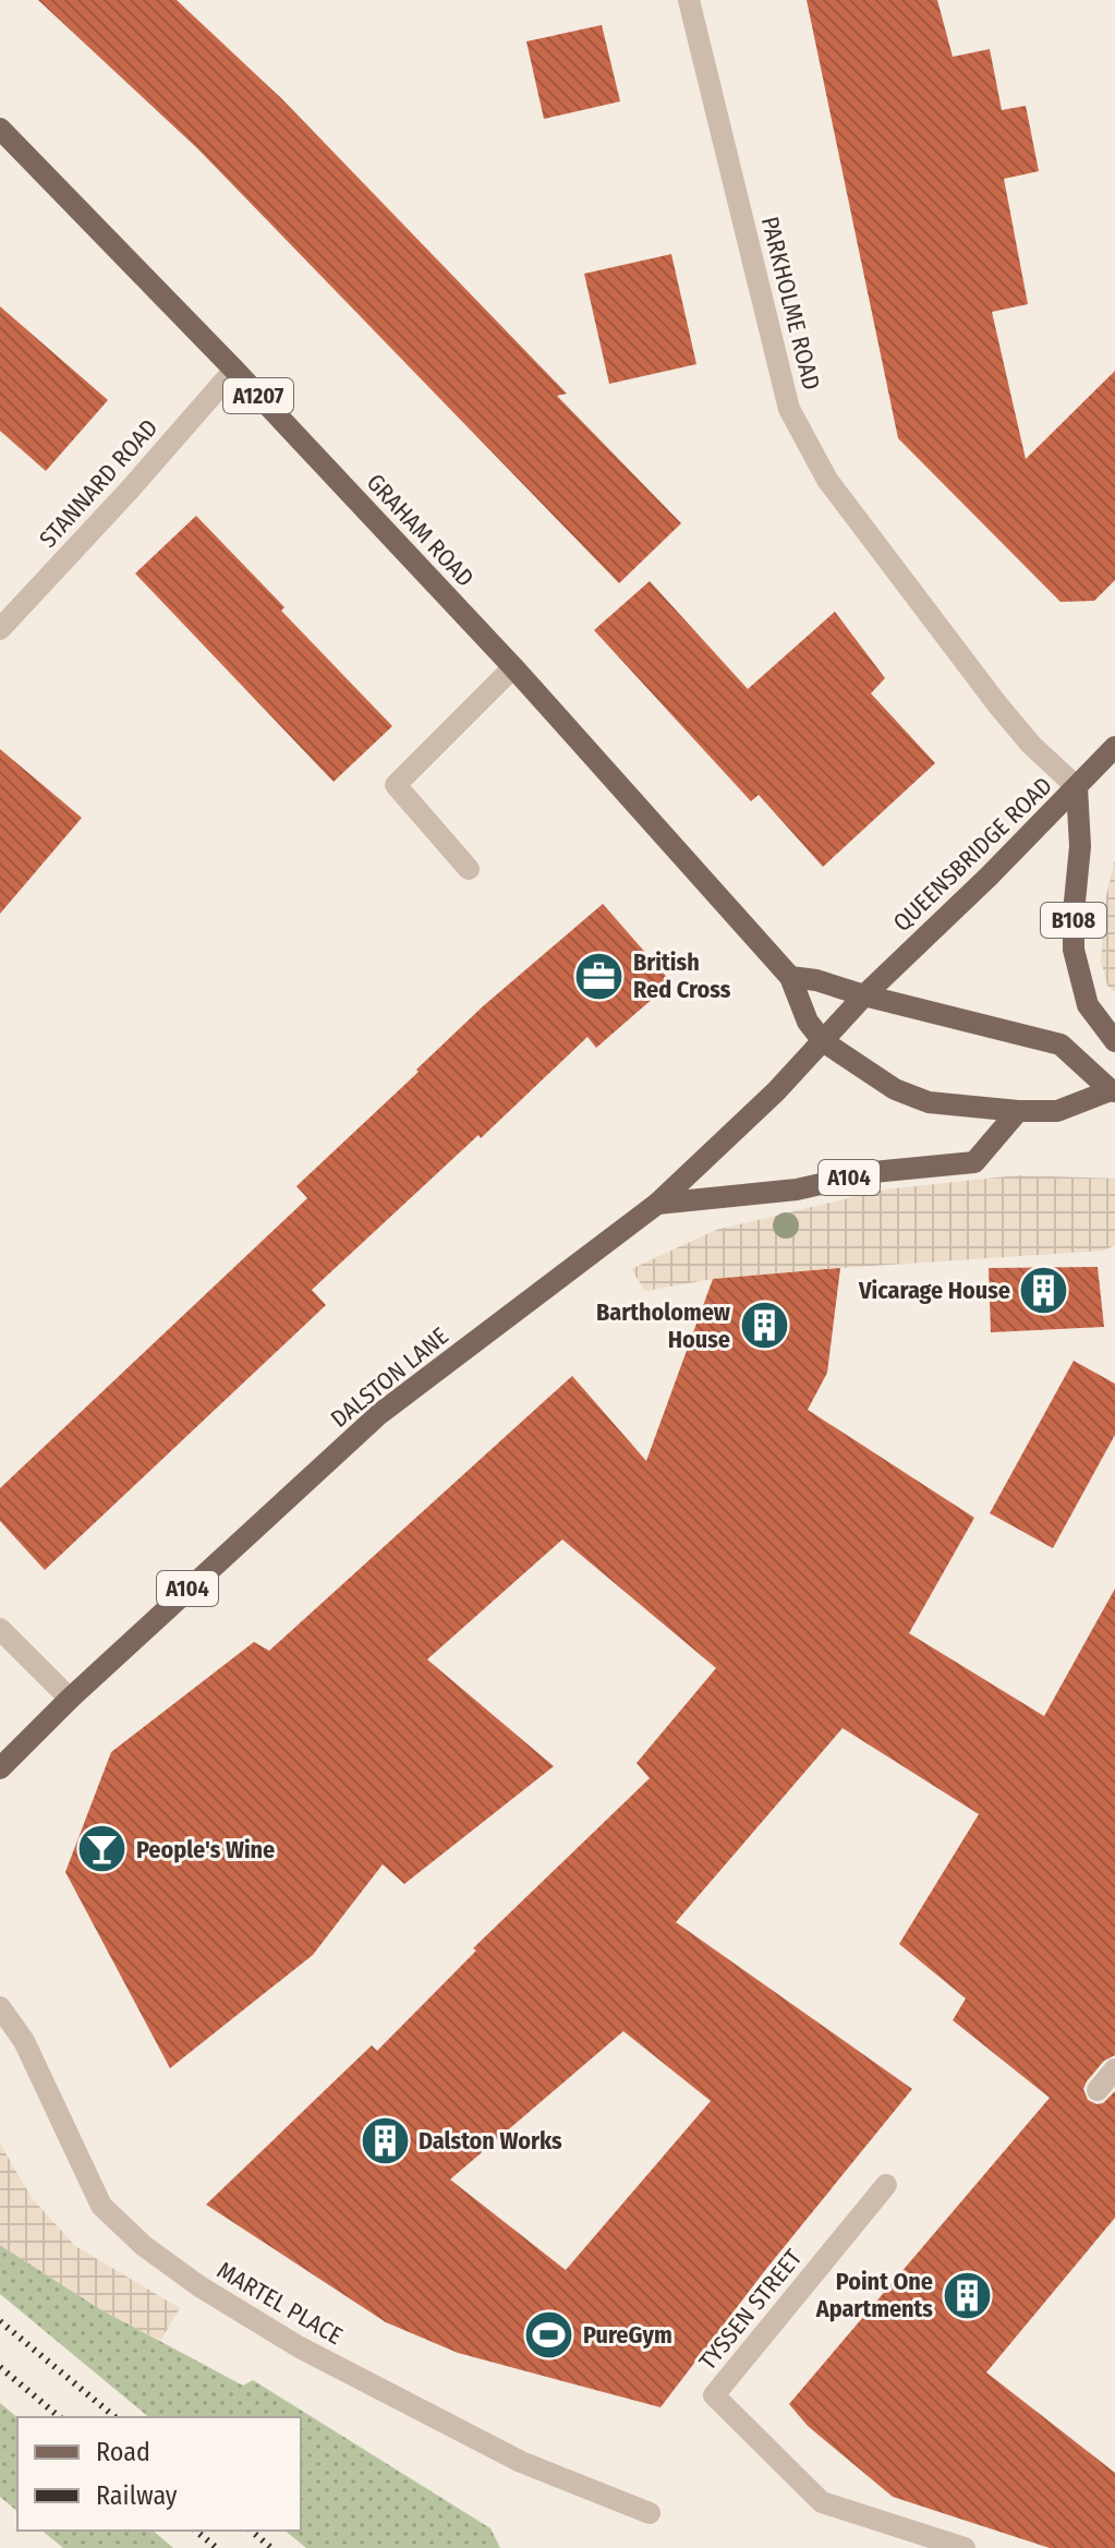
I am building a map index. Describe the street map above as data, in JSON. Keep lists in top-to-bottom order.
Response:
{
  "streets": {
    "main road": [
      "A1207",
      "GRAHAM ROAD",
      "QUEENSBRIDGE ROAD",
      "B108",
      "A104",
      "DALSTON LANE"
    ],
    "street": [
      "PARKHOLME ROAD",
      "STANNARD ROAD",
      "MARTEL PLACE",
      "TYSSEN STREET"
    ]
  },
  "crossings": [
    ["PARKHOLME ROAD", "QUEENSBRIDGE ROAD"],
    ["PARKHOLME ROAD", "B108"],
    ["STANNARD ROAD", "GRAHAM ROAD"],
    ["GRAHAM ROAD", "DALSTON LANE"],
    ["QUEENSBRIDGE ROAD", "B108"],
    ["QUEENSBRIDGE ROAD", "DALSTON LANE"],
    ["A104", "DALSTON LANE"]
  ],
  "places": {
    "office": ["British Red Cross"],
    "building": [
      "Vicarage House",
      "Bartholomew House",
      "Dalston Works",
      "Point One Apartments"
    ],
    "bar": ["People's Wine"],
    "sports": ["PureGym"]
  },
  "legend": ["Road", "Railway"]
}
